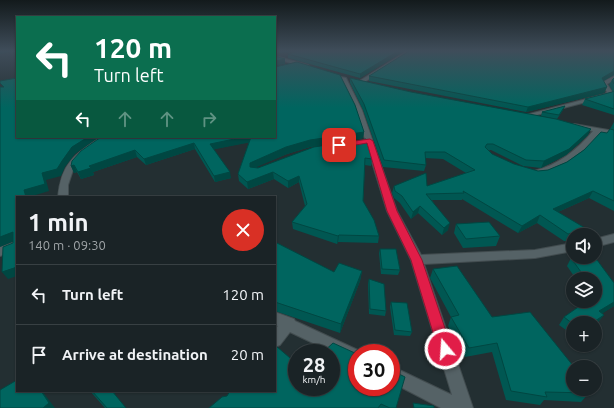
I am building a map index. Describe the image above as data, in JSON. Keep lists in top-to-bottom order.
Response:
{
  "page": {
    "turn": ["120 m", "Turn left"],
    "heading": ["1 min", "140 m · 09:30"],
    "map_buttons": ["+", "−"],
    "list": [
      {
        "name": "Turn left",
        "value": "120 m"
      },
      {
        "name": "Arrive at destination",
        "value": "20 m"
      }
    ],
    "speed": "28 km/h",
    "limit": "30"
  }
}
